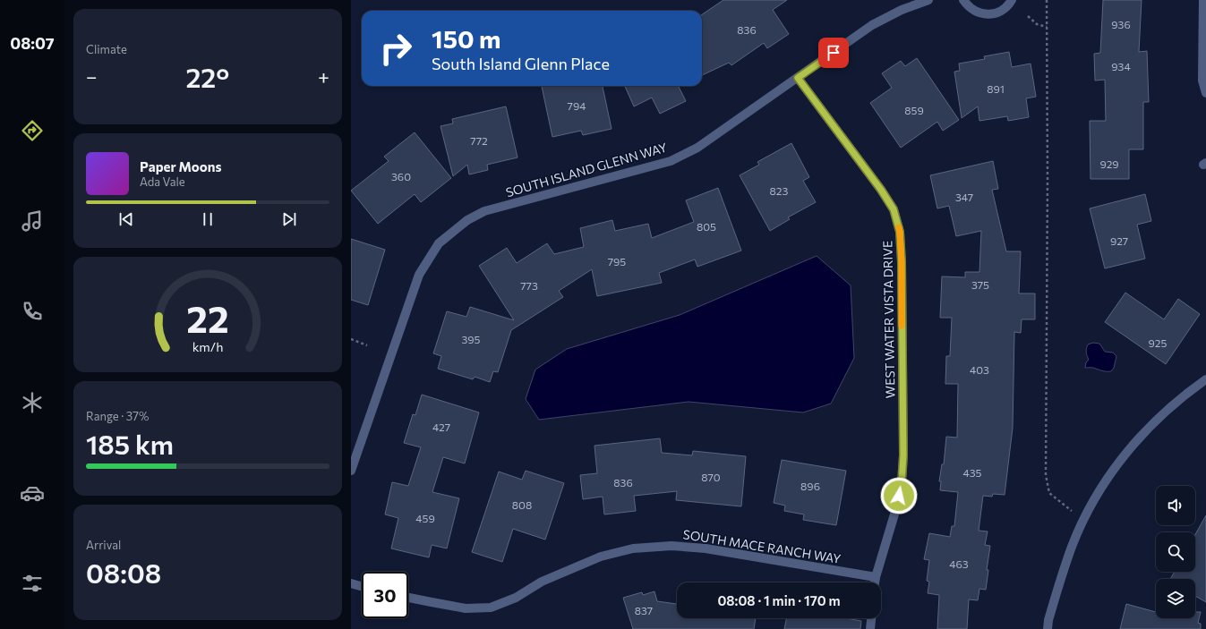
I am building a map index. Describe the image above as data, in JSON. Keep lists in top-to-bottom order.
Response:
{
  "streets": {
    "street": ["SOUTH ISLAND GLENN WAY", "WEST WATER VISTA DRIVE", "SOUTH MACE RANCH WAY"]
  },
  "crossings": [
    ["SOUTH ISLAND GLENN WAY", "WEST WATER VISTA DRIVE"],
    ["WEST WATER VISTA DRIVE", "SOUTH MACE RANCH WAY"]
  ],
  "house_numbers": [
    "936",
    "836",
    "934",
    "891",
    "794",
    "859",
    "772",
    "929",
    "360",
    "823",
    "347",
    "805",
    "927",
    "795",
    "375",
    "773",
    "395",
    "925",
    "403",
    "427",
    "435",
    "870",
    "836",
    "896",
    "808",
    "459",
    "463",
    "837"
  ],
  "page": {
    "tabs": "08:07",
    "tile": [
      "Climate",
      ["Range · 37%", "185 km"],
      ["Arrival", "08:08"]
    ],
    "turn": ["150 m", "South Island Glenn Place"],
    "heat": ["−", "22°", "+"],
    "song": ["Paper Moons", "Ada Vale"],
    "limit": "30",
    "trip": "08:08 · 1 min · 170 m",
    "gauge": ["22", "km/h"]
  }
}
